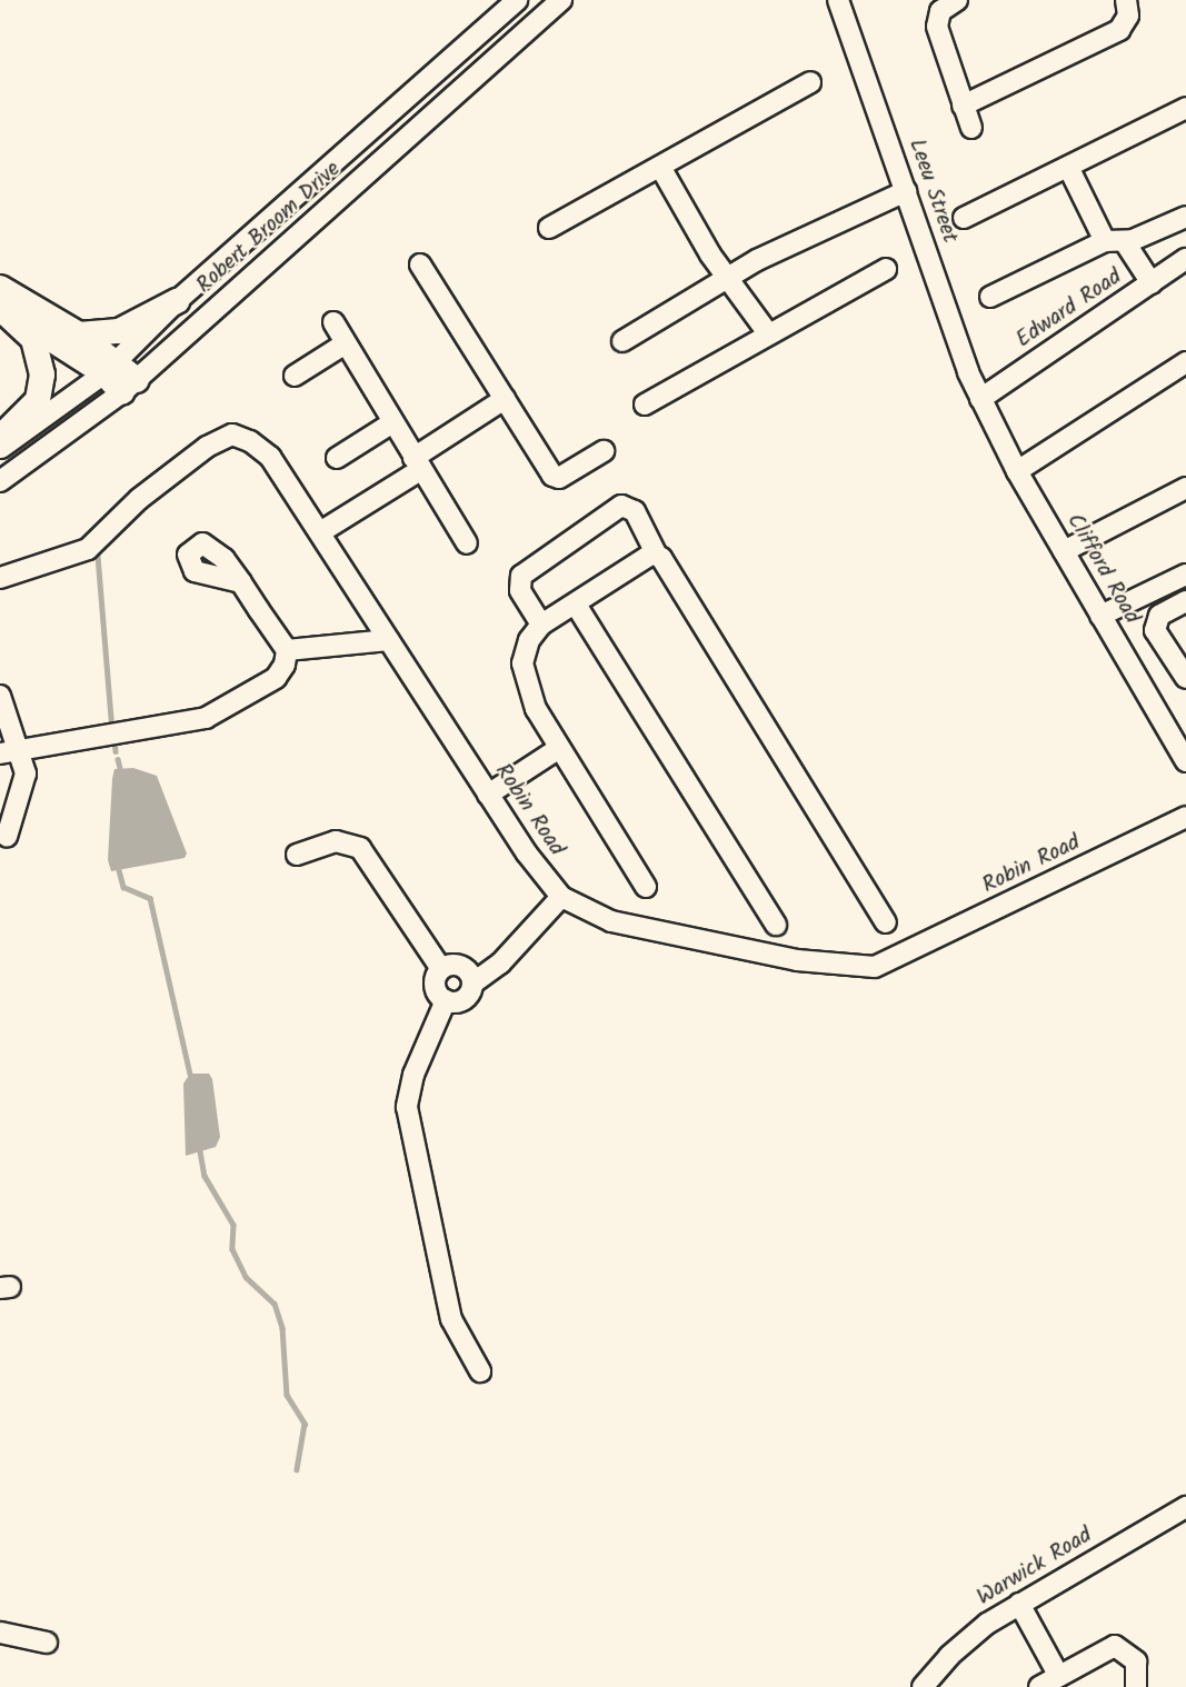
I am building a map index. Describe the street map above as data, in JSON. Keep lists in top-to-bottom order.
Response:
{
  "streets": {
    "street": [
      "Leeu Street",
      "Robert Broom Drive",
      "Edward Road",
      "Clifford Road",
      "Robin Road",
      "Warwick Road"
    ]
  },
  "crossings": [
    ["Leeu Street", "Edward Road"],
    ["Leeu Street", "Clifford Road"],
    ["Edward Road", "Clifford Road"]
  ]
}
